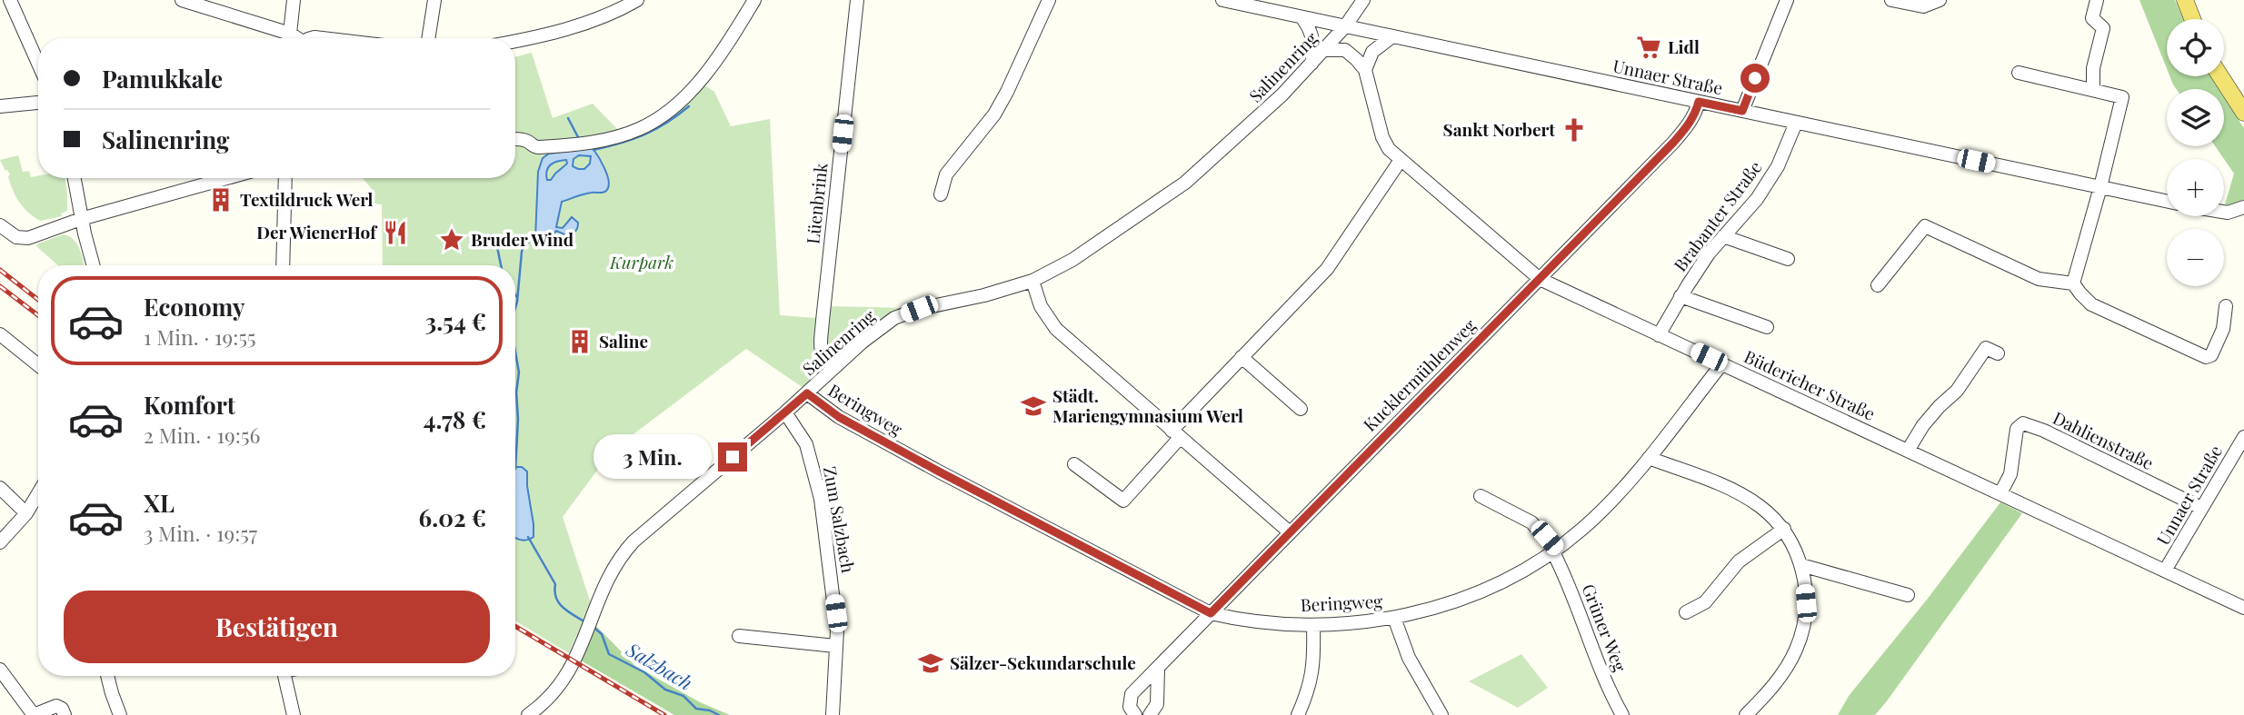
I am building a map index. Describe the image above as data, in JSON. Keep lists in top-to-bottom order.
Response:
{
  "streets": {
    "street": [
      "Salinenring",
      "Unnaer Straße",
      "Lüenbrink",
      "Brabanter Straße",
      "Kucklermühlenweg",
      "Büdericher Straße",
      "Beringweg",
      "Dahlienstraße",
      "Zum Salzbach",
      "Grüner Weg"
    ]
  },
  "crossings": [
    ["Salinenring", "Unnaer Straße"],
    ["Salinenring", "Lüenbrink"],
    ["Salinenring", "Beringweg"],
    ["Salinenring", "Zum Salzbach"],
    ["Unnaer Straße", "Brabanter Straße"],
    ["Unnaer Straße", "Kucklermühlenweg"],
    ["Unnaer Straße", "Büdericher Straße"],
    ["Unnaer Straße", "Dahlienstraße"],
    ["Brabanter Straße", "Büdericher Straße"],
    ["Kucklermühlenweg", "Büdericher Straße"],
    ["Kucklermühlenweg", "Beringweg"],
    ["Büdericher Straße", "Beringweg"],
    ["Büdericher Straße", "Dahlienstraße"],
    ["Beringweg", "Grüner Weg"]
  ],
  "water": ["Salzbach"],
  "parks": ["Kurpark"],
  "places": {
    "supermarket": ["Lidl"],
    "church": ["Sankt Norbert"],
    "building": ["Textildruck Werl", "Saline"],
    "restaurant": ["Der WienerHof"],
    "place": ["Bruder Wind"],
    "school or university": ["Städt. Mariengymnasium Werl", "Sälzer-Sekundarschule"]
  },
  "page": {
    "map_buttons": ["+", "−"],
    "banner": ["Pamukkale", "Salinenring"],
    "list": [
      {
        "name": "Economy",
        "note": "1 Min. · 19:55",
        "value": "3.54 €"
      },
      {
        "name": "Komfort",
        "note": "2 Min. · 19:56",
        "value": "4.78 €"
      },
      {
        "name": "XL",
        "note": "3 Min. · 19:57",
        "value": "6.02 €"
      }
    ],
    "bubble": "3 Min.",
    "buttons": "Bestätigen"
  }
}
